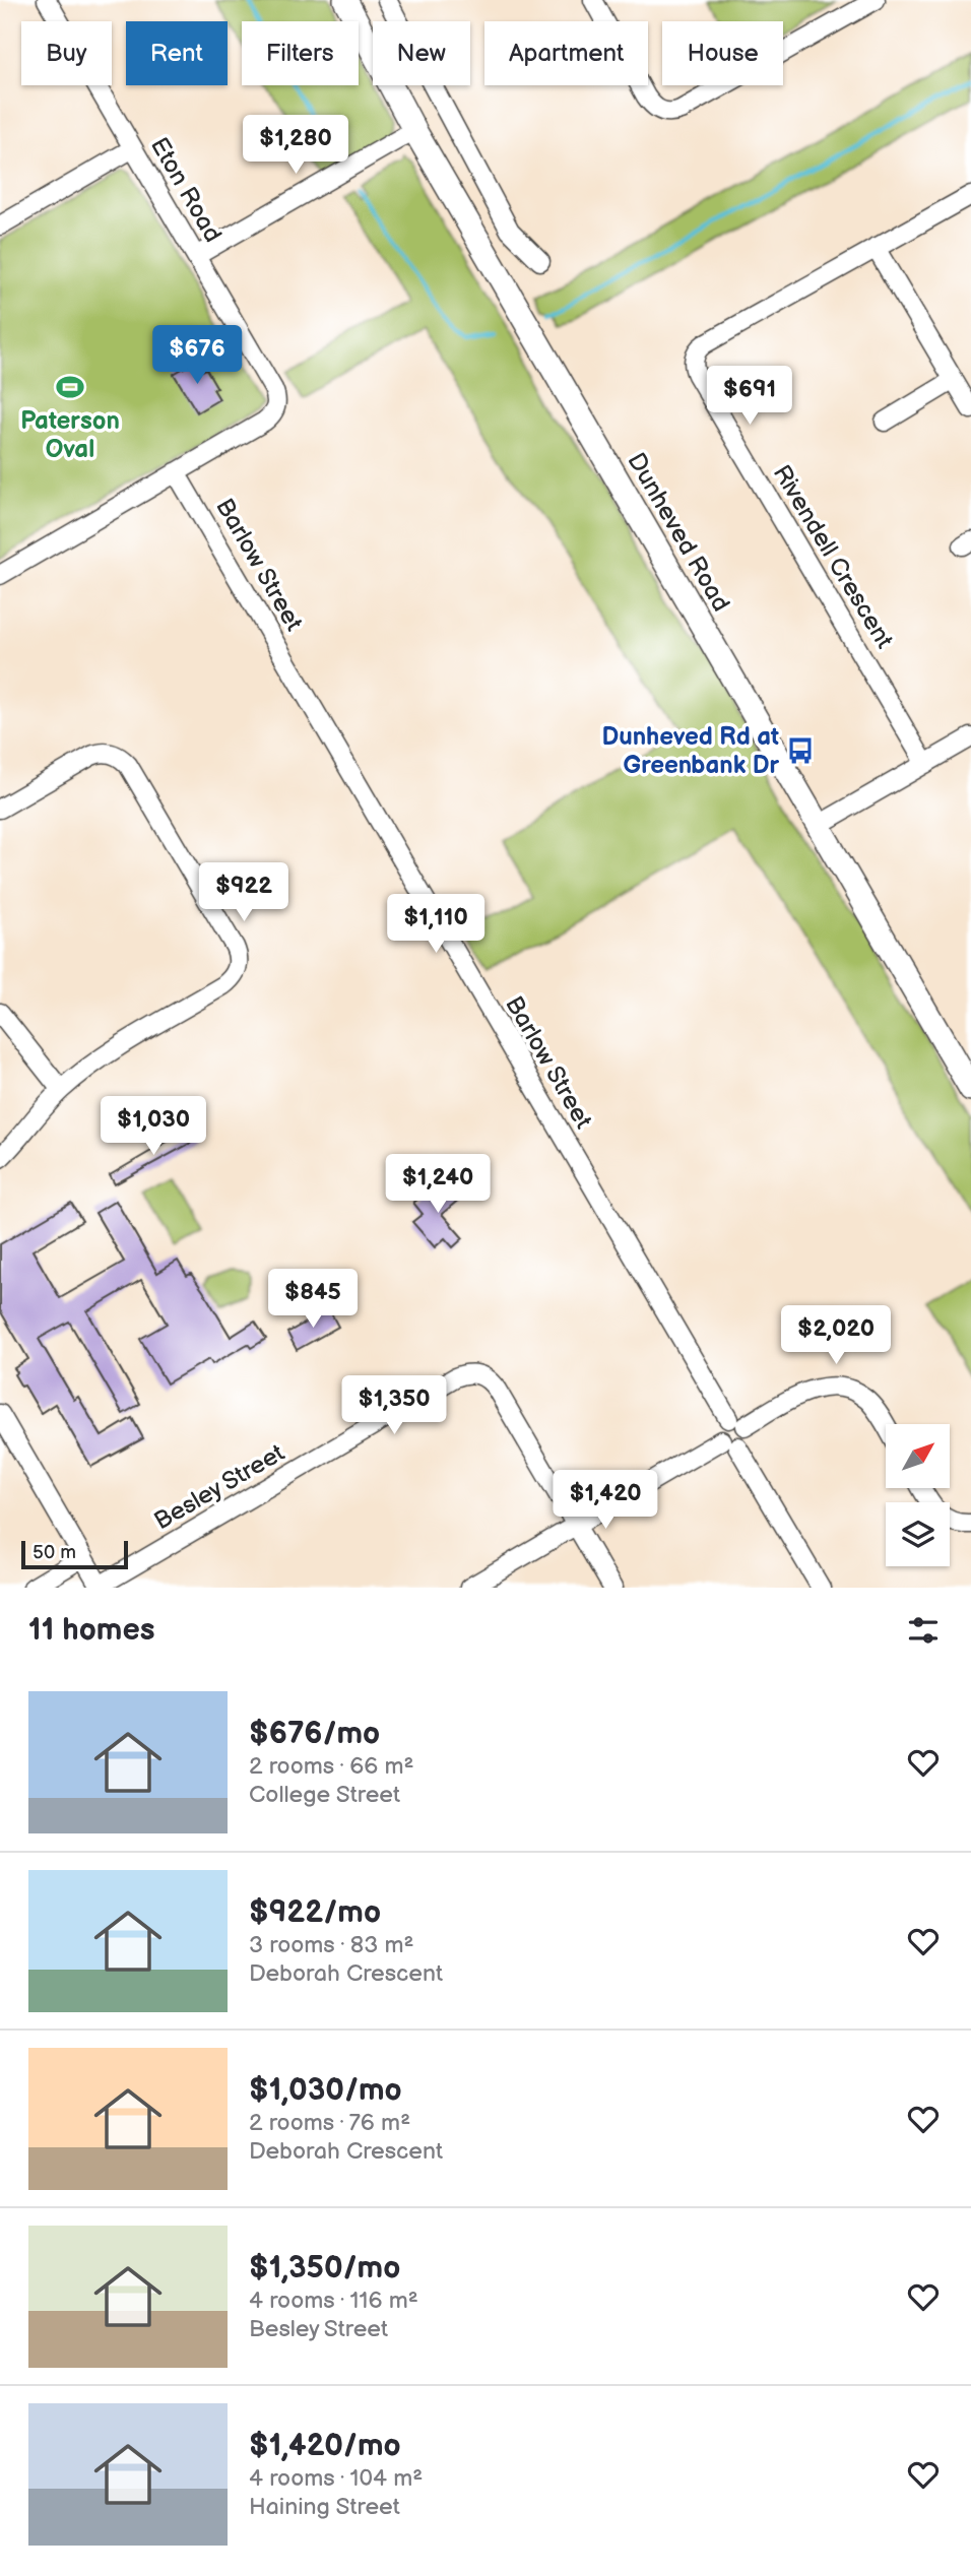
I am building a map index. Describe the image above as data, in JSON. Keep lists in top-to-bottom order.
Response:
{
  "streets": {
    "main road": ["Dunheved Road"],
    "street": [
      "Eton Road",
      "Rivendell Crescent",
      "Barlow Street",
      "Besley Street"
    ]
  },
  "crossings": [
    ["Eton Road", "Barlow Street"]
  ],
  "places": {
    "sports": ["Paterson Oval"],
    "bus stop": ["Dunheved Rd at Greenbank Dr"]
  },
  "scale_bar": "50 m",
  "north": "top right",
  "page": {
    "chip": [
      "Buy",
      "Rent",
      "Filters",
      "New",
      "Apartment",
      "House"
    ],
    "price": [
      "$1,280",
      "$676",
      "$691",
      "$922",
      "$1,110",
      "$1,030",
      "$1,240",
      "$845",
      "$2,020",
      "$1,350",
      "$1,420"
    ],
    "scale": "50 m",
    "heading": "11 homes",
    "list": [
      {
        "name": "$676/mo",
        "note": "2 rooms · 66 m² · College Street"
      },
      {
        "name": "$922/mo",
        "note": "3 rooms · 83 m² · Deborah Crescent"
      },
      {
        "name": "$1,030/mo",
        "note": "2 rooms · 76 m² · Deborah Crescent"
      },
      {
        "name": "$1,350/mo",
        "note": "4 rooms · 116 m² · Besley Street"
      },
      {
        "name": "$1,420/mo",
        "note": "4 rooms · 104 m² · Haining Street"
      }
    ]
  }
}
